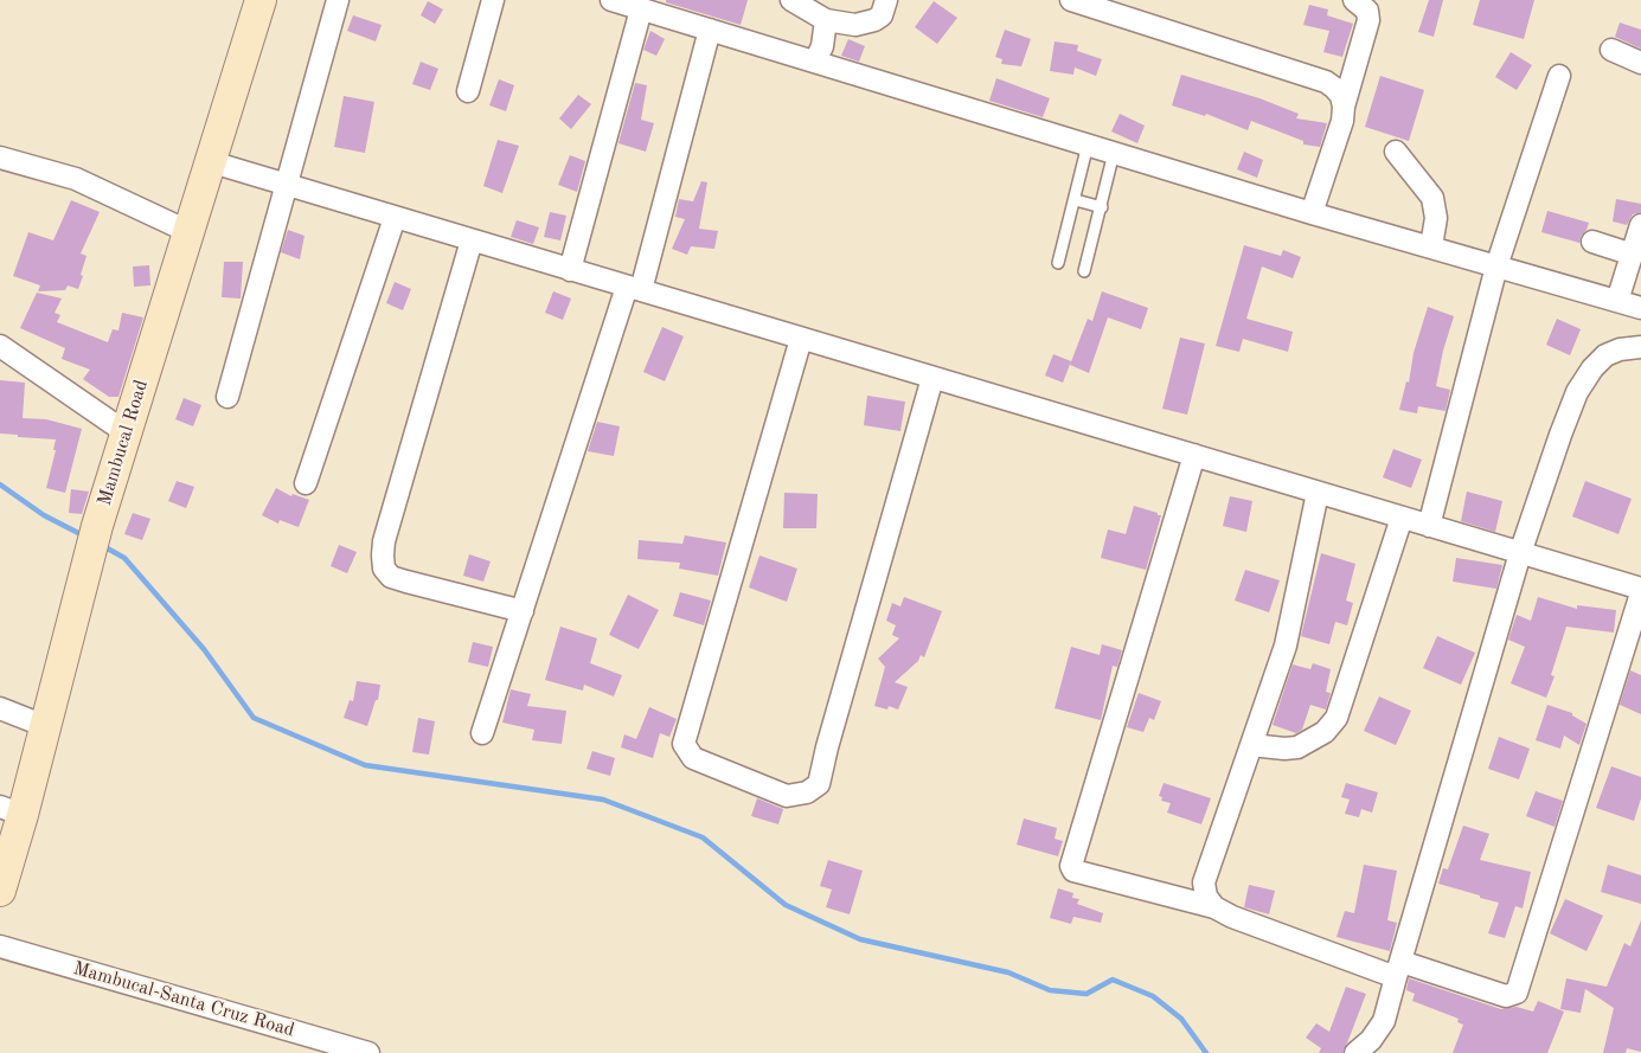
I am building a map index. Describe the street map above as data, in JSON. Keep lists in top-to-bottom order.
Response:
{
  "streets": {
    "main road": ["Mambucal Road"],
    "street": ["Mambucal-Santa Cruz Road"]
  }
}
